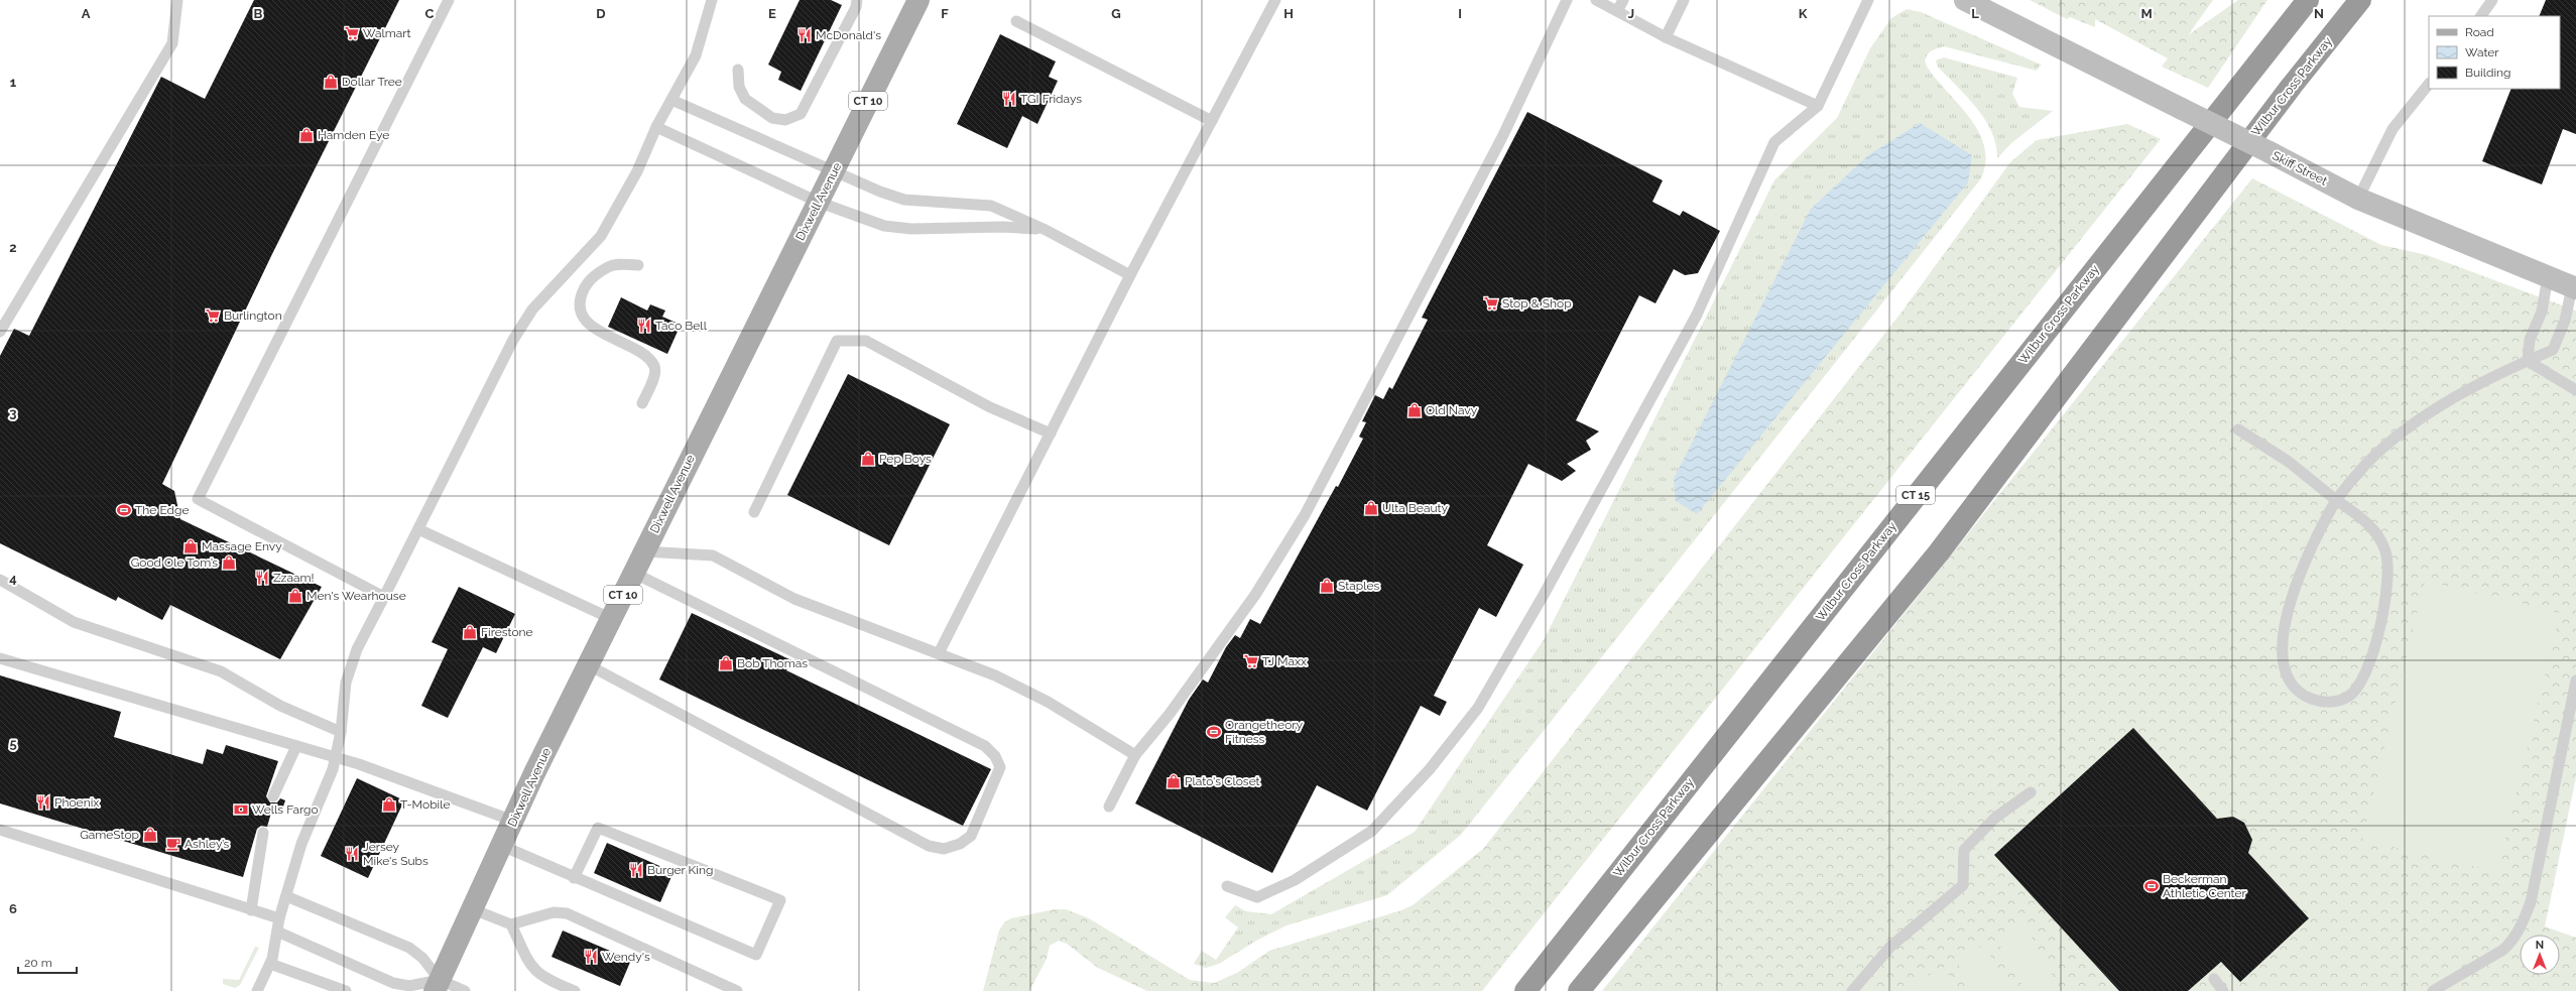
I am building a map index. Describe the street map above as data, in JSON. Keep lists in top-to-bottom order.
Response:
{
  "streets": {
    "highway": ["Wilbur Cross Parkway", "CT 15"],
    "main road": ["CT 10", "Skiff Street", "Dixwell Avenue"]
  },
  "places": {
    "supermarket": [
      "Walmart",
      "Stop & Shop",
      "Burlington",
      "TJ Maxx"
    ],
    "restaurant": [
      "McDonald's",
      "TGI Fridays",
      "Taco Bell",
      "Zzaam!",
      "Phoenix",
      "Jersey Mike's Subs",
      "Burger King",
      "Wendy's"
    ],
    "shop": [
      "Dollar Tree",
      "Hamden Eye",
      "Old Navy",
      "Pep Boys",
      "Ulta Beauty",
      "Massage Envy",
      "Good Ole Tom’s",
      "Staples",
      "Men's Wearhouse",
      "Firestone",
      "Bob Thomas",
      "Plato's Closet",
      "T-Mobile",
      "GameStop"
    ],
    "sports": ["The Edge", "Orangetheory Fitness", "Beckerman Athletic Center"],
    "bank": ["Wells Fargo"],
    "cafe": ["Ashley’s"]
  },
  "legend": ["Road", "Water", "Building"],
  "scale_bar": "20 m",
  "north": "top",
  "grid": {
    "columns": [
      "A",
      "B",
      "C",
      "D",
      "E",
      "F",
      "G",
      "H",
      "I",
      "J",
      "K",
      "L",
      "M",
      "N"
    ],
    "rows": [
      "1",
      "2",
      "3",
      "4",
      "5",
      "6"
    ]
  }
}
